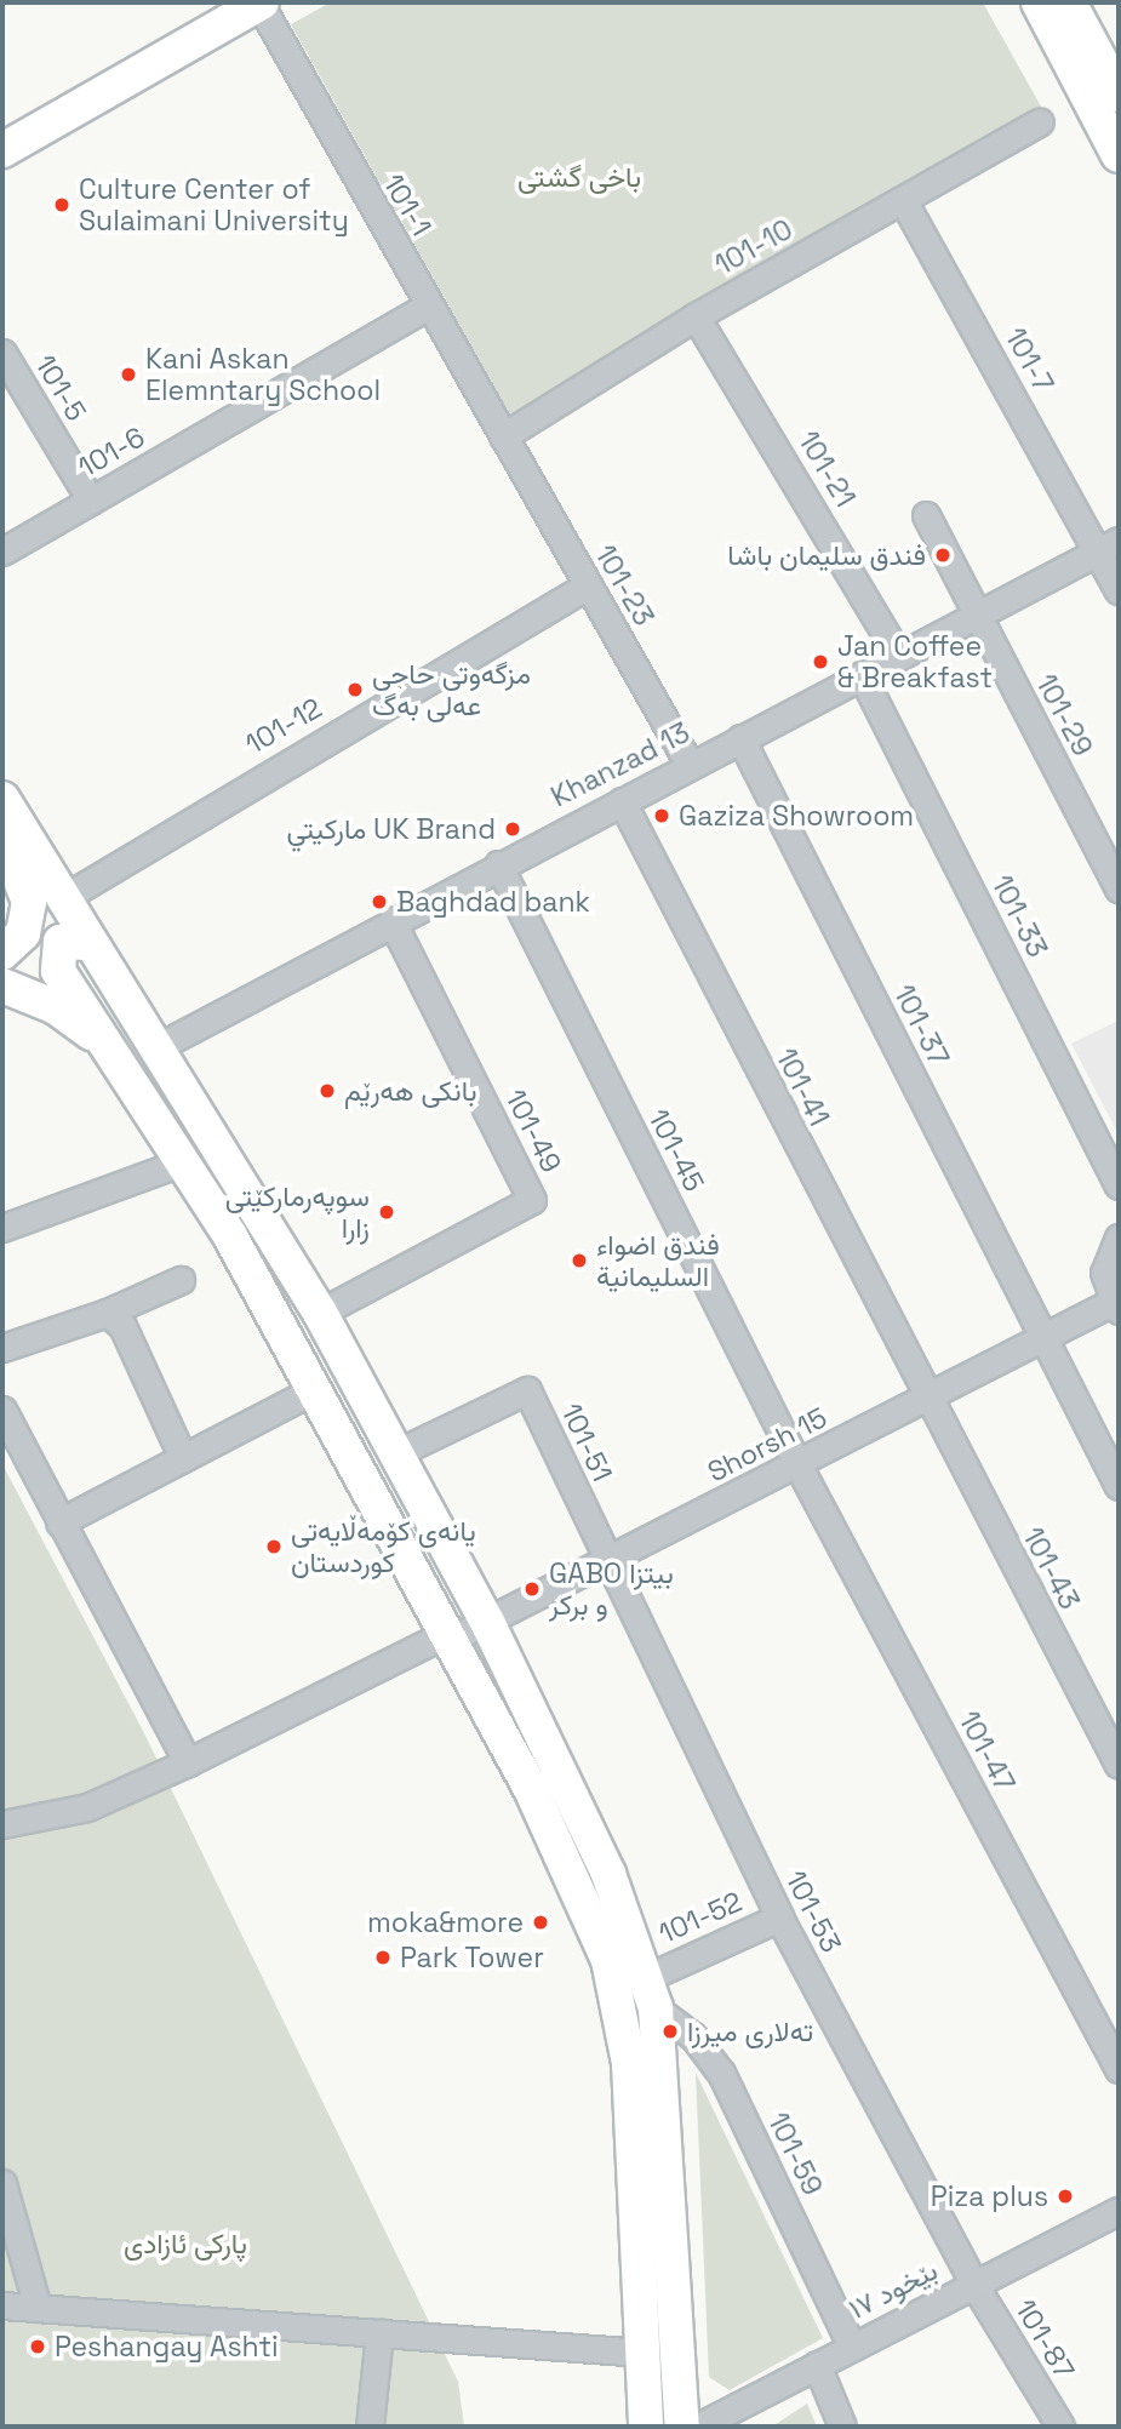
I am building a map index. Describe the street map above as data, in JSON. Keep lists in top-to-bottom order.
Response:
{
  "streets": {
    "street": [
      "101-1",
      "101-10",
      "101-7",
      "101-5",
      "101-6",
      "101-21",
      "101-23",
      "101-29",
      "101-12",
      "Khanzad 13",
      "101-33",
      "101-37",
      "101-41",
      "101-49",
      "101-45",
      "101-51",
      "Shorsh 15",
      "101-43",
      "101-47",
      "101-53",
      "101-52",
      "101-59",
      "بێخود ١٧",
      "101-87"
    ]
  },
  "crossings": [
    ["101-1", "101-10"],
    ["101-1", "101-6"],
    ["101-1", "101-23"],
    ["101-10", "101-7"],
    ["101-10", "101-21"],
    ["101-10", "101-23"],
    ["101-7", "Khanzad 13"],
    ["101-5", "101-6"],
    ["101-21", "Khanzad 13"],
    ["101-23", "101-12"],
    ["101-23", "Khanzad 13"],
    ["101-29", "Khanzad 13"],
    ["Khanzad 13", "101-33"],
    ["Khanzad 13", "101-37"],
    ["Khanzad 13", "101-41"],
    ["Khanzad 13", "101-49"],
    ["Khanzad 13", "101-45"],
    ["101-37", "Shorsh 15"],
    ["101-41", "Shorsh 15"],
    ["101-41", "101-43"],
    ["101-45", "Shorsh 15"],
    ["101-45", "101-47"],
    ["101-51", "Shorsh 15"],
    ["101-51", "101-53"],
    ["Shorsh 15", "101-43"],
    ["Shorsh 15", "101-47"],
    ["Shorsh 15", "101-53"],
    ["101-53", "101-52"],
    ["101-53", "بێخود ١٧"],
    ["101-53", "101-87"],
    ["101-52", "101-59"],
    ["101-59", "بێخود ١٧"],
    ["بێخود ١٧", "101-87"]
  ],
  "parks": ["باخی گشتی", "پارکی ئازادی"],
  "places": [
    "Culture Center of Sulaimani University",
    "Kani Askan Elemntary School",
    "فندق سليمان باشا",
    "Jan Coffee & Breakfast",
    "مزگەوتی حاجی عەلی بەگ",
    "Gaziza Showroom",
    "مارکيتي UK Brand",
    "Baghdad bank",
    "بانکی هەرێم",
    "سوپەرمارکێتی زارا",
    "فندق اضواء السليمانية",
    "یانەی کۆمەڵایەتی کوردستان",
    "GABO بيتزا و بركر",
    "moka&more",
    "Park Tower",
    "تەلاری میرزا",
    "Piza plus",
    "Peshangay Ashti"
  ]
}
